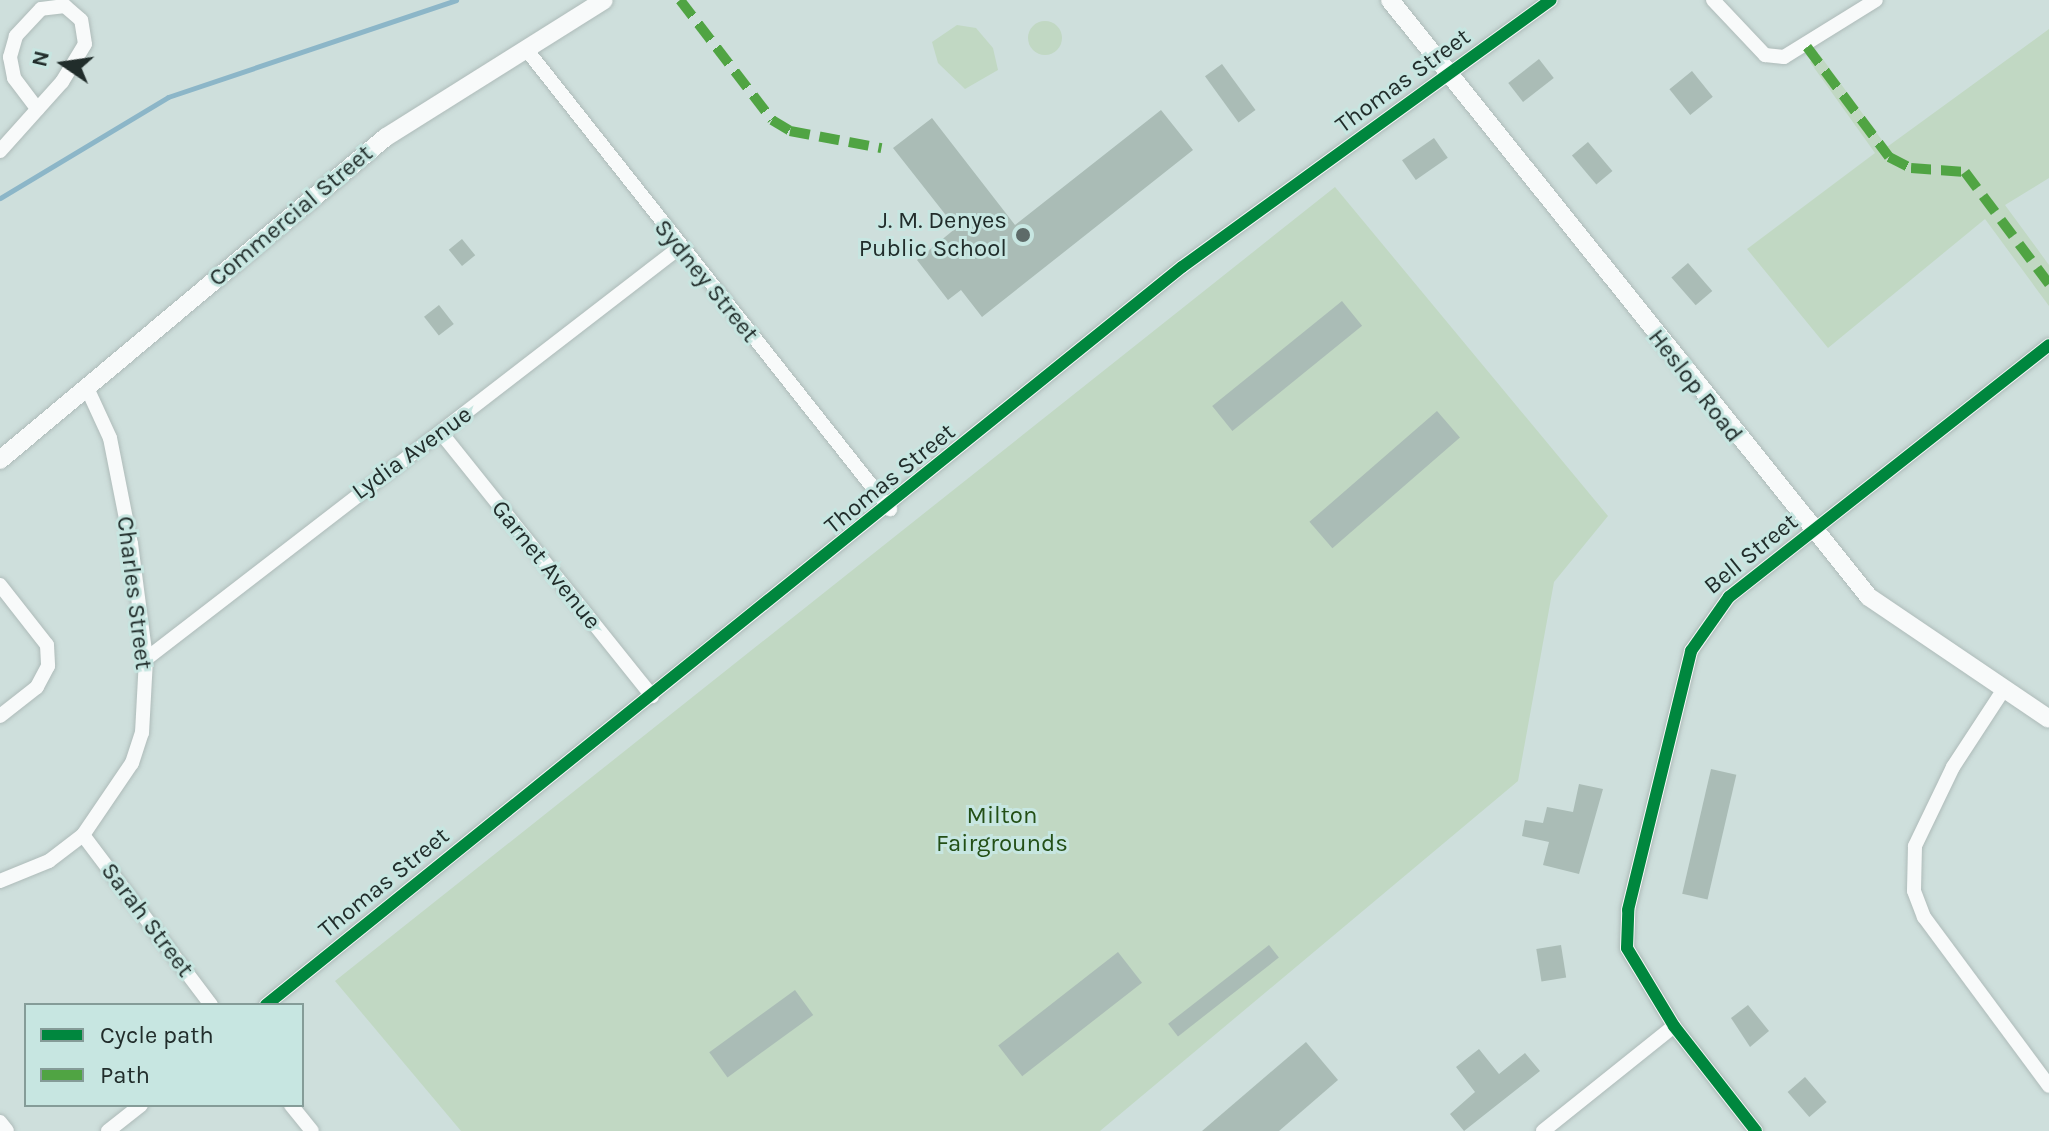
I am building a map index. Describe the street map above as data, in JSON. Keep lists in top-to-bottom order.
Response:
{
  "streets": {
    "street": [
      "Thomas Street",
      "Commercial Street",
      "Sydney Street",
      "Heslop Road",
      "Lydia Avenue",
      "Bell Street",
      "Garnet Avenue",
      "Charles Street",
      "Sarah Street"
    ]
  },
  "crossings": [
    ["Thomas Street", "Sydney Street"],
    ["Thomas Street", "Heslop Road"],
    ["Thomas Street", "Garnet Avenue"],
    ["Commercial Street", "Sydney Street"],
    ["Commercial Street", "Charles Street"],
    ["Sydney Street", "Lydia Avenue"],
    ["Heslop Road", "Bell Street"],
    ["Lydia Avenue", "Garnet Avenue"],
    ["Lydia Avenue", "Charles Street"],
    ["Charles Street", "Sarah Street"]
  ],
  "parks": ["Milton Fairgrounds"],
  "places": ["J. M. Denyes Public School"],
  "legend": ["Cycle path", "Path"],
  "north": "left"
}
